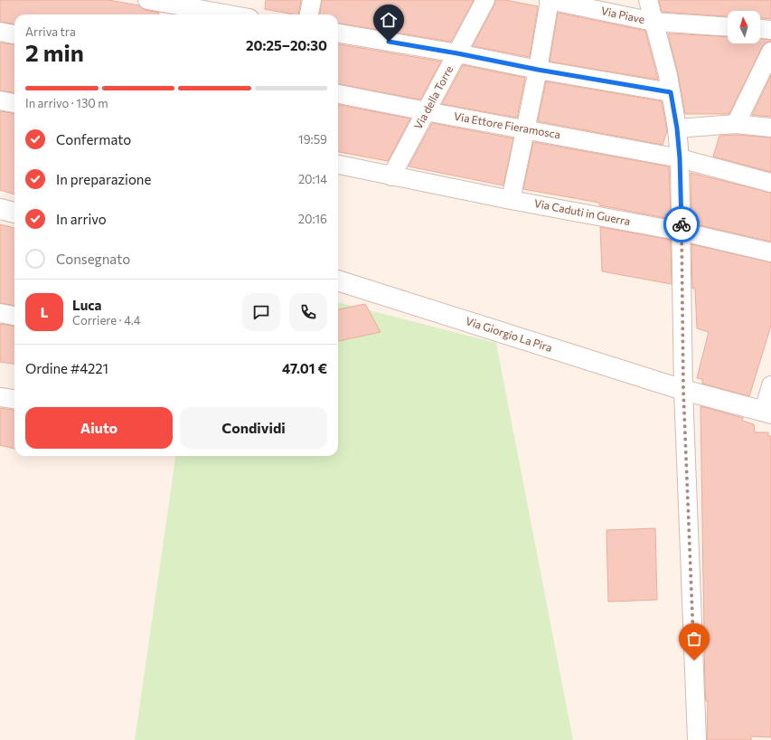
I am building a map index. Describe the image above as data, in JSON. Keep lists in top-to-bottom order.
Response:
{
  "streets": {
    "street": [
      "Via Piave",
      "Via della Torre",
      "Via Ettore Fieramosca",
      "Via Caduti in Guerra",
      "Via Giorgio La Pira"
    ]
  },
  "crossings": [
    ["Via della Torre", "Via Ettore Fieramosca"],
    ["Via della Torre", "Via Caduti in Guerra"]
  ],
  "north": "top",
  "page": {
    "heading": ["2 min", "Arriva tra", "20:25–20:30"],
    "panel": [
      "Luca",
      "Corriere · 4.4",
      "Ordine #4221",
      "47.01 €"
    ],
    "bar": "In arrivo · 130 m",
    "list": [
      ["Confermato", "19:59"],
      ["In preparazione", "20:14"],
      ["In arrivo", "20:16"],
      "Consegnato"
    ],
    "round": "L",
    "buttons": ["Aiuto", "Condividi"]
  }
}
